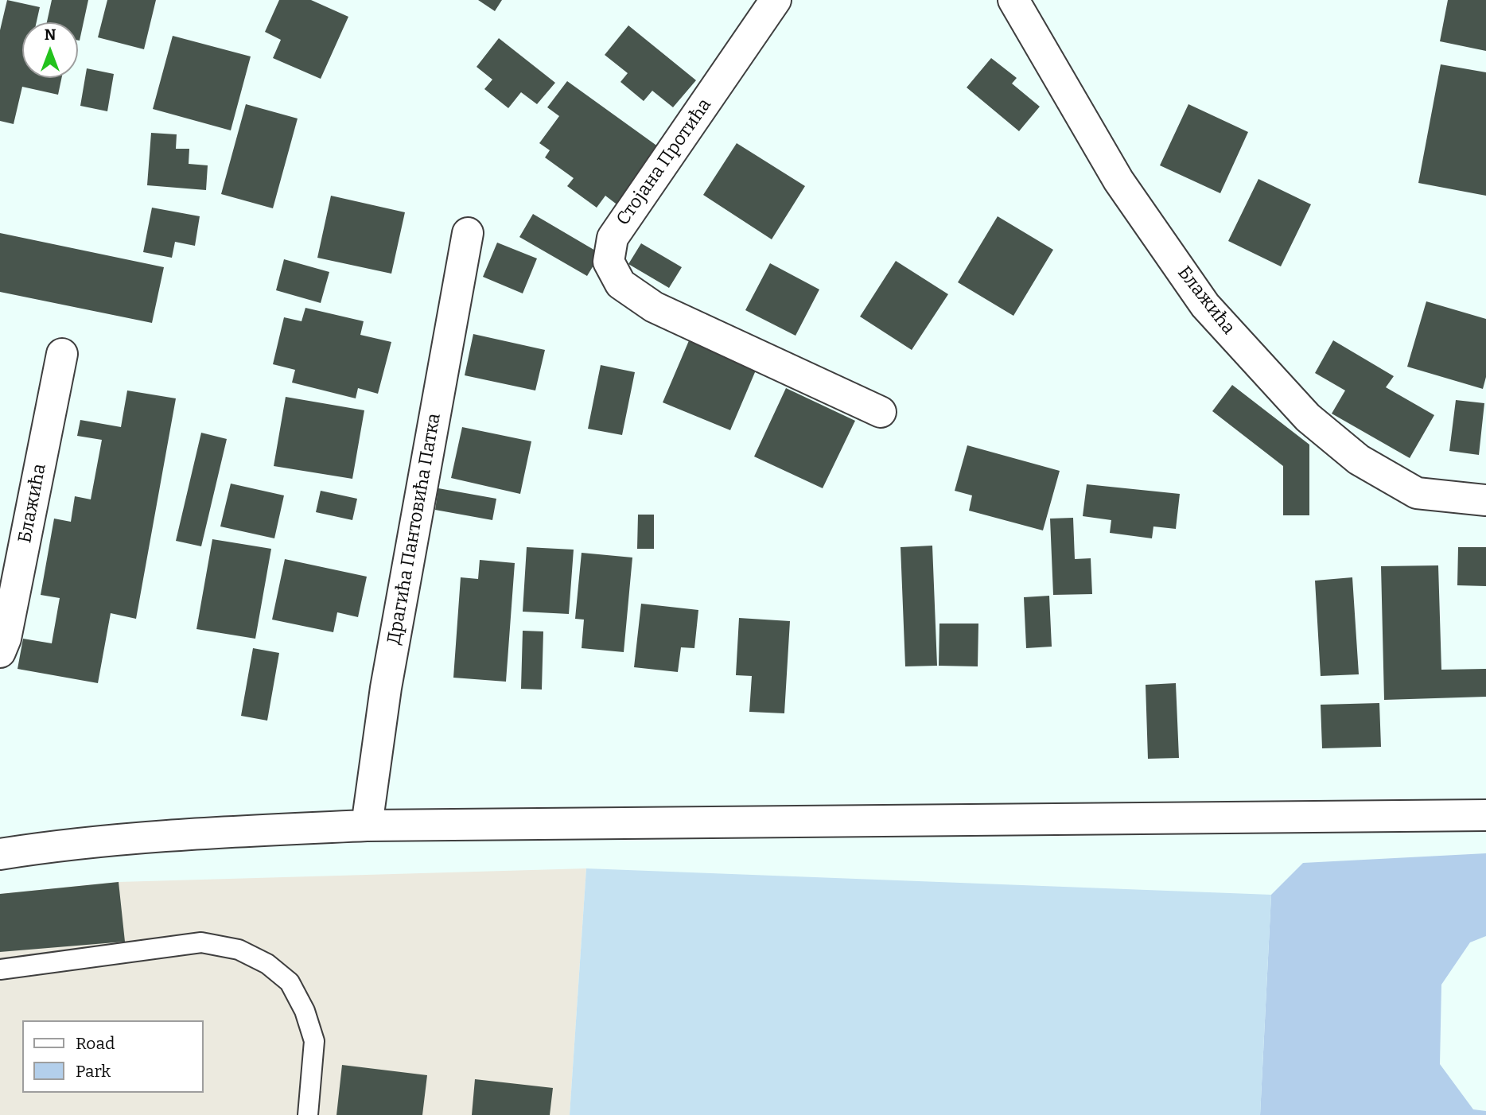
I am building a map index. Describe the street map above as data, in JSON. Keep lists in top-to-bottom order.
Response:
{
  "streets": {
    "street": ["Стојана Протића", "Блажића", "Драгића Пантовића Патка"]
  },
  "legend": ["Road", "Park"],
  "north": "top"
}
